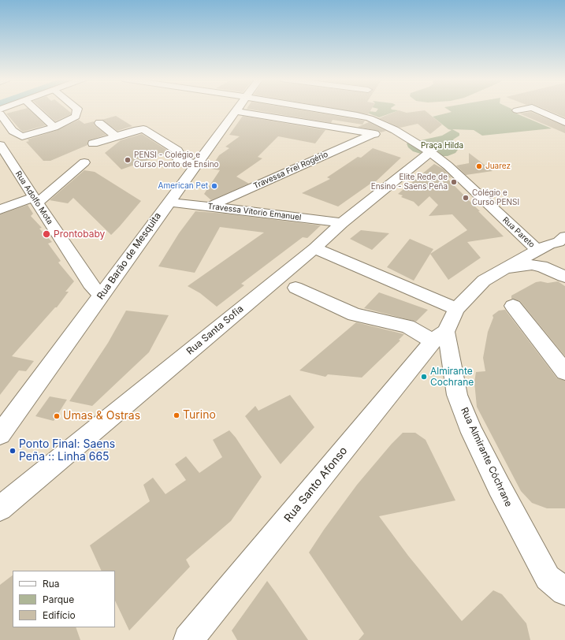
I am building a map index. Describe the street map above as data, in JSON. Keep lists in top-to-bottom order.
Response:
{
  "streets": {
    "street": [
      "Travessa Frei Rogério",
      "Rua Adolfo Mota",
      "Travessa Vitorio Emanuel",
      "Rua Pareto",
      "Rua Barão de Mesquita",
      "Rua Santa Sofia",
      "Rua Almirante Cóchrane",
      "Rua Santo Afonso"
    ]
  },
  "crossings": [
    ["Travessa Frei Rogério", "Travessa Vitorio Emanuel"],
    ["Rua Adolfo Mota", "Rua Barão de Mesquita"],
    ["Travessa Vitorio Emanuel", "Rua Barão de Mesquita"],
    ["Travessa Vitorio Emanuel", "Rua Santa Sofia"],
    ["Rua Pareto", "Rua Santa Sofia"],
    ["Rua Almirante Cóchrane", "Rua Santo Afonso"]
  ],
  "parks": ["Praça Hilda"],
  "places": [
    "PENSI - Colégio e Curso Ponto de Ensino",
    "Juarez",
    "Elite Rede de Ensino - Saens Peña",
    "American Pet",
    "Colégio e Curso PENSI",
    "Prontobaby",
    "Almirante Cochrane",
    "Turino",
    "Umas & Ostras",
    "Ponto Final: Saens Peña :: Linha 665"
  ],
  "legend": ["Rua", "Parque", "Edifício"]
}
